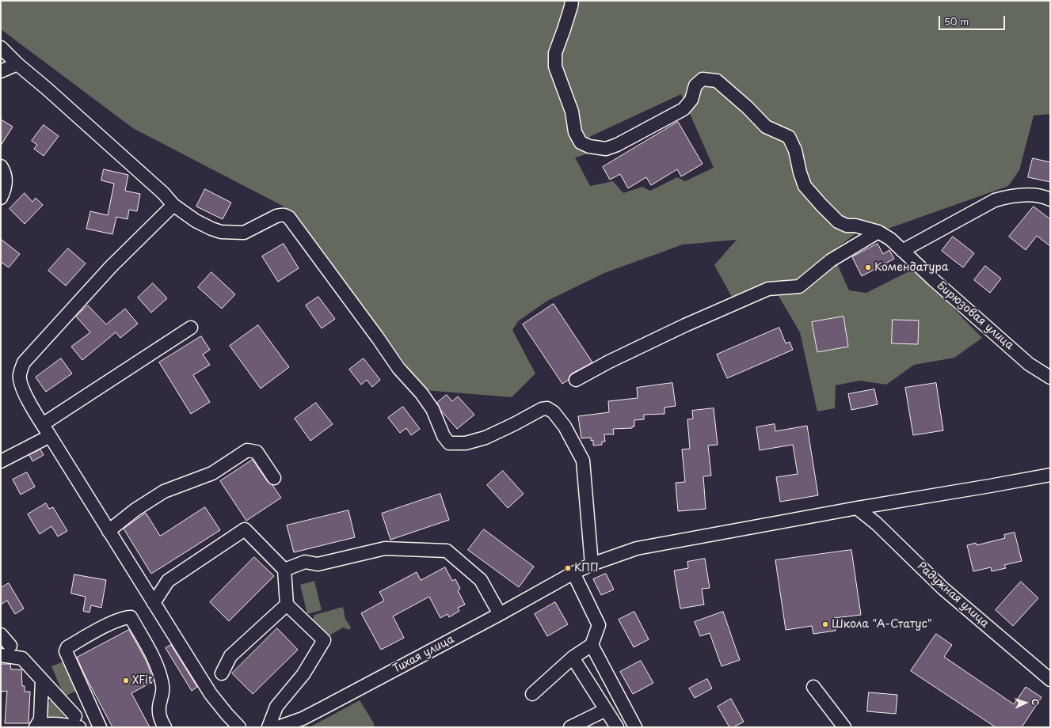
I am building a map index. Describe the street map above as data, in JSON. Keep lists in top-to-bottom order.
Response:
{
  "streets": {
    "street": ["Бирюзовая улица", "Радужная улица", "Тихая улица"]
  },
  "crossings": [
    ["Радужная улица", "Тихая улица"]
  ],
  "places": [
    "Комендатура",
    "КПП",
    "Школа \"А-Статус\"",
    "XFit"
  ],
  "scale_bar": "50 m",
  "north": "right"
}
